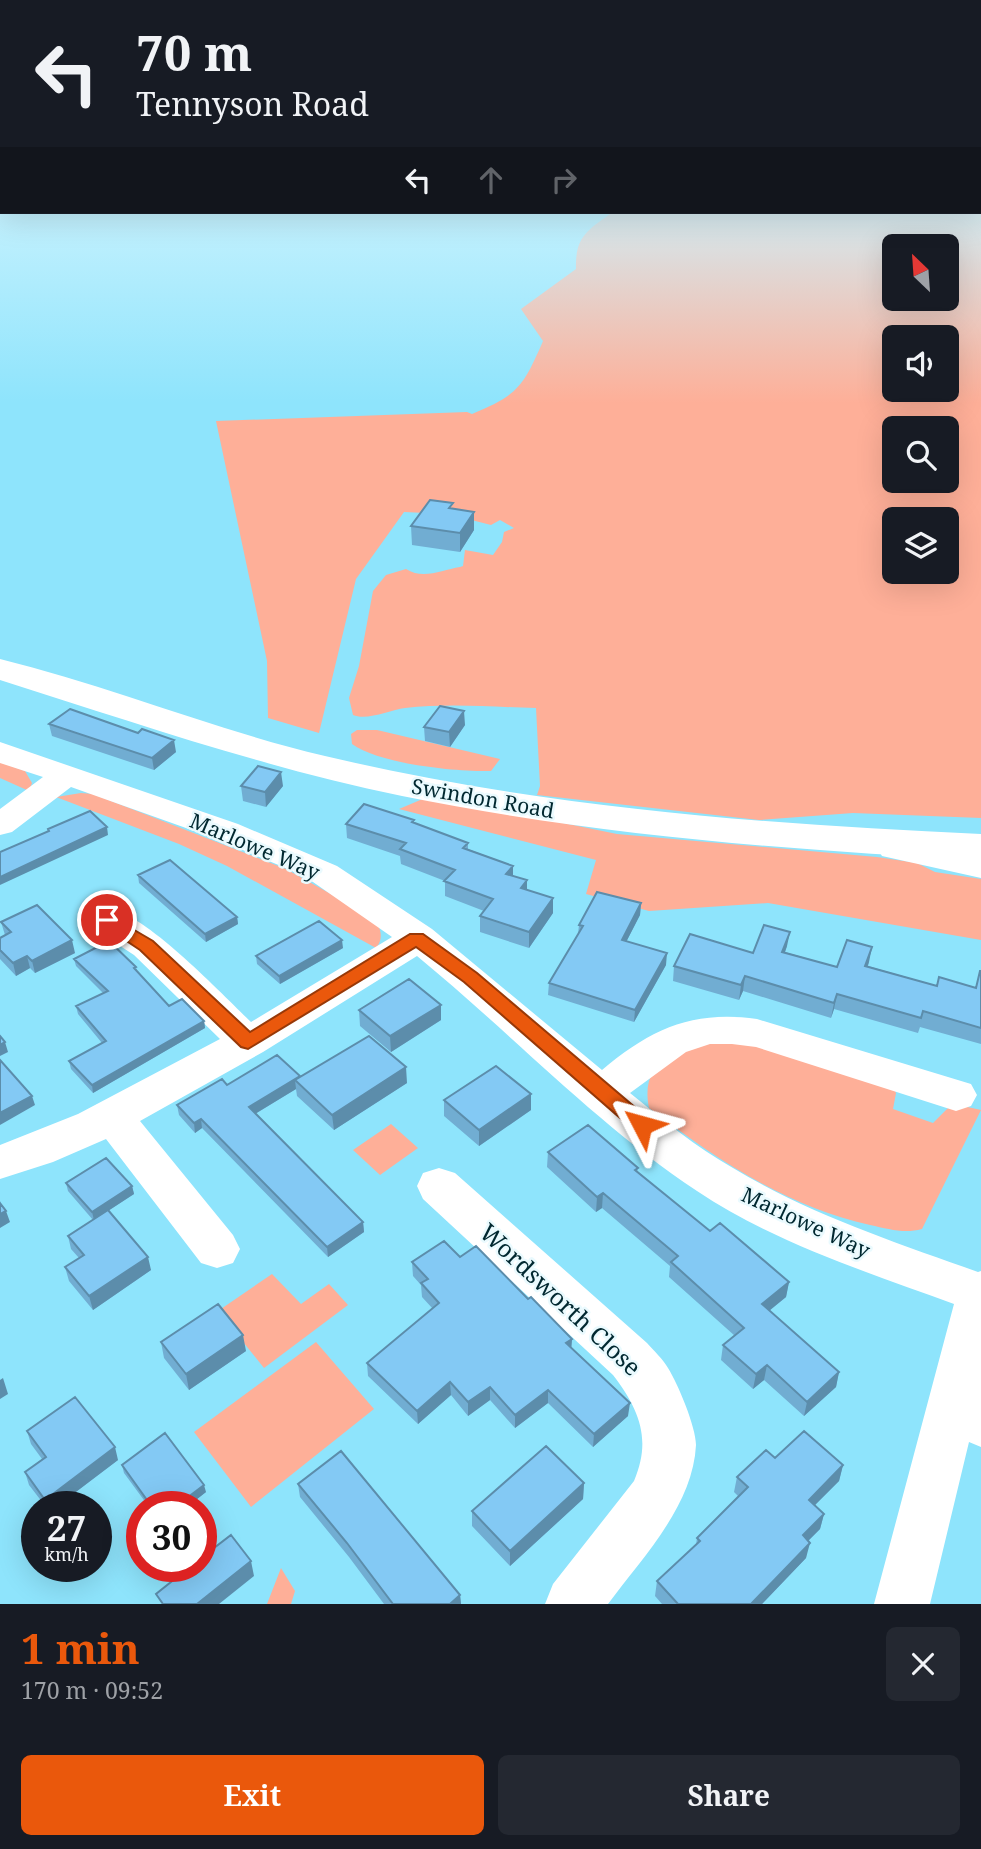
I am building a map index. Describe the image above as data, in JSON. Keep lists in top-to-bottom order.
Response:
{
  "streets": {
    "main road": ["Swindon Road"],
    "street": ["Marlowe Way", "Wordsworth Close"]
  },
  "north": "top left",
  "page": {
    "turn": ["70 m", "Tennyson Road"],
    "speed": "27 km/h",
    "limit": "30",
    "heading": ["1 min", "170 m · 09:52"],
    "buttons": ["Exit", "Share"]
  }
}
